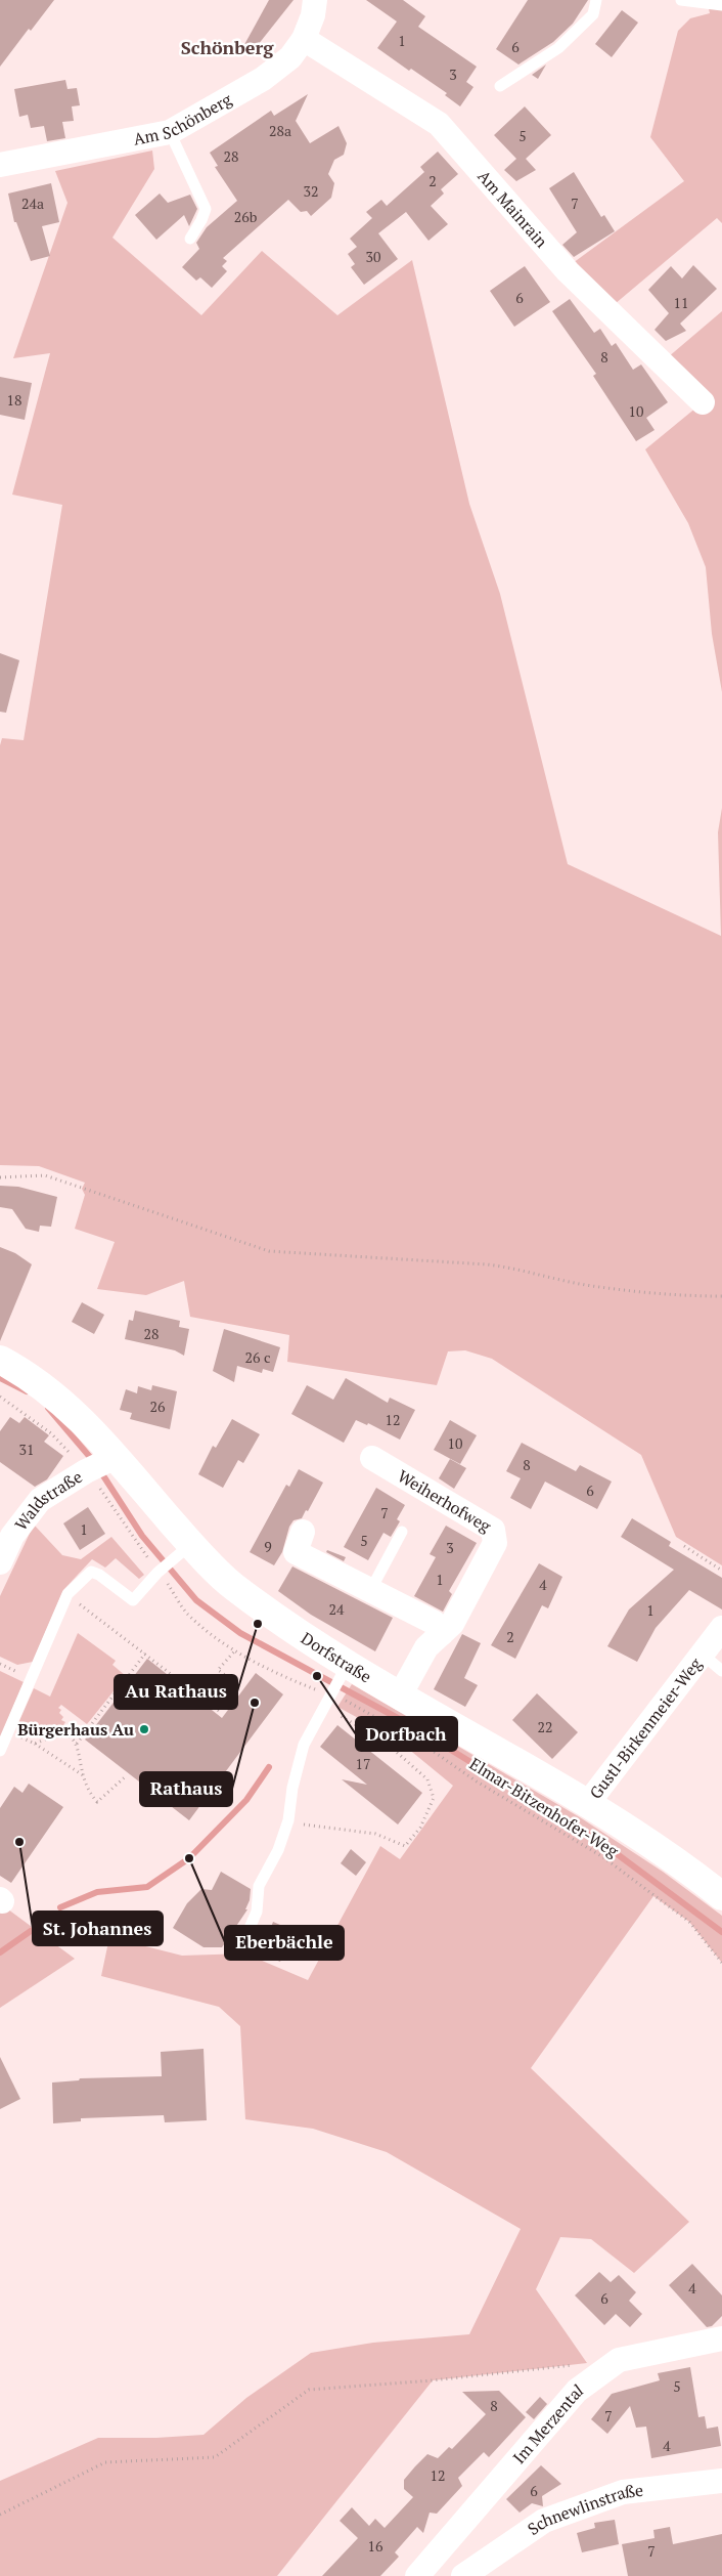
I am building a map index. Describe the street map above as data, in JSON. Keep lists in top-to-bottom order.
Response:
{
  "streets": {
    "main road": ["Dorfstraße"],
    "street": [
      "Am Schönberg",
      "Am Mainrain",
      "Waldstraße",
      "Weiherhofweg",
      "Gustl-Birkenmeier-Weg",
      "Im Merzental",
      "Schnewlinstraße"
    ],
    "path": ["Elmar-Bitzenhofer-Weg"]
  },
  "crossings": [
    ["Am Schönberg", "Am Mainrain"],
    ["Waldstraße", "Dorfstraße"],
    ["Waldstraße", "Elmar-Bitzenhofer-Weg"],
    ["Weiherhofweg", "Dorfstraße"],
    ["Dorfstraße", "Gustl-Birkenmeier-Weg"],
    ["Dorfstraße", "Elmar-Bitzenhofer-Weg"]
  ],
  "districts": ["Schönberg"],
  "places": [
    "Au Rathaus",
    "Dorfbach",
    "Rathaus",
    "Bürgerhaus Au",
    "St. Johannes",
    "Eberbächle"
  ],
  "house_numbers": [
    "1",
    "6",
    "3",
    "28a",
    "5",
    "28",
    "2",
    "32",
    "24a",
    "7",
    "26b",
    "30",
    "6",
    "11",
    "8",
    "18",
    "10",
    "28",
    "26 c",
    "26",
    "12",
    "10",
    "31",
    "8",
    "6",
    "7",
    "1",
    "5",
    "9",
    "3",
    "1",
    "4",
    "24",
    "1",
    "2",
    "22",
    "17",
    "4",
    "6",
    "5",
    "8",
    "7",
    "4",
    "12",
    "6",
    "16",
    "7"
  ]
}
